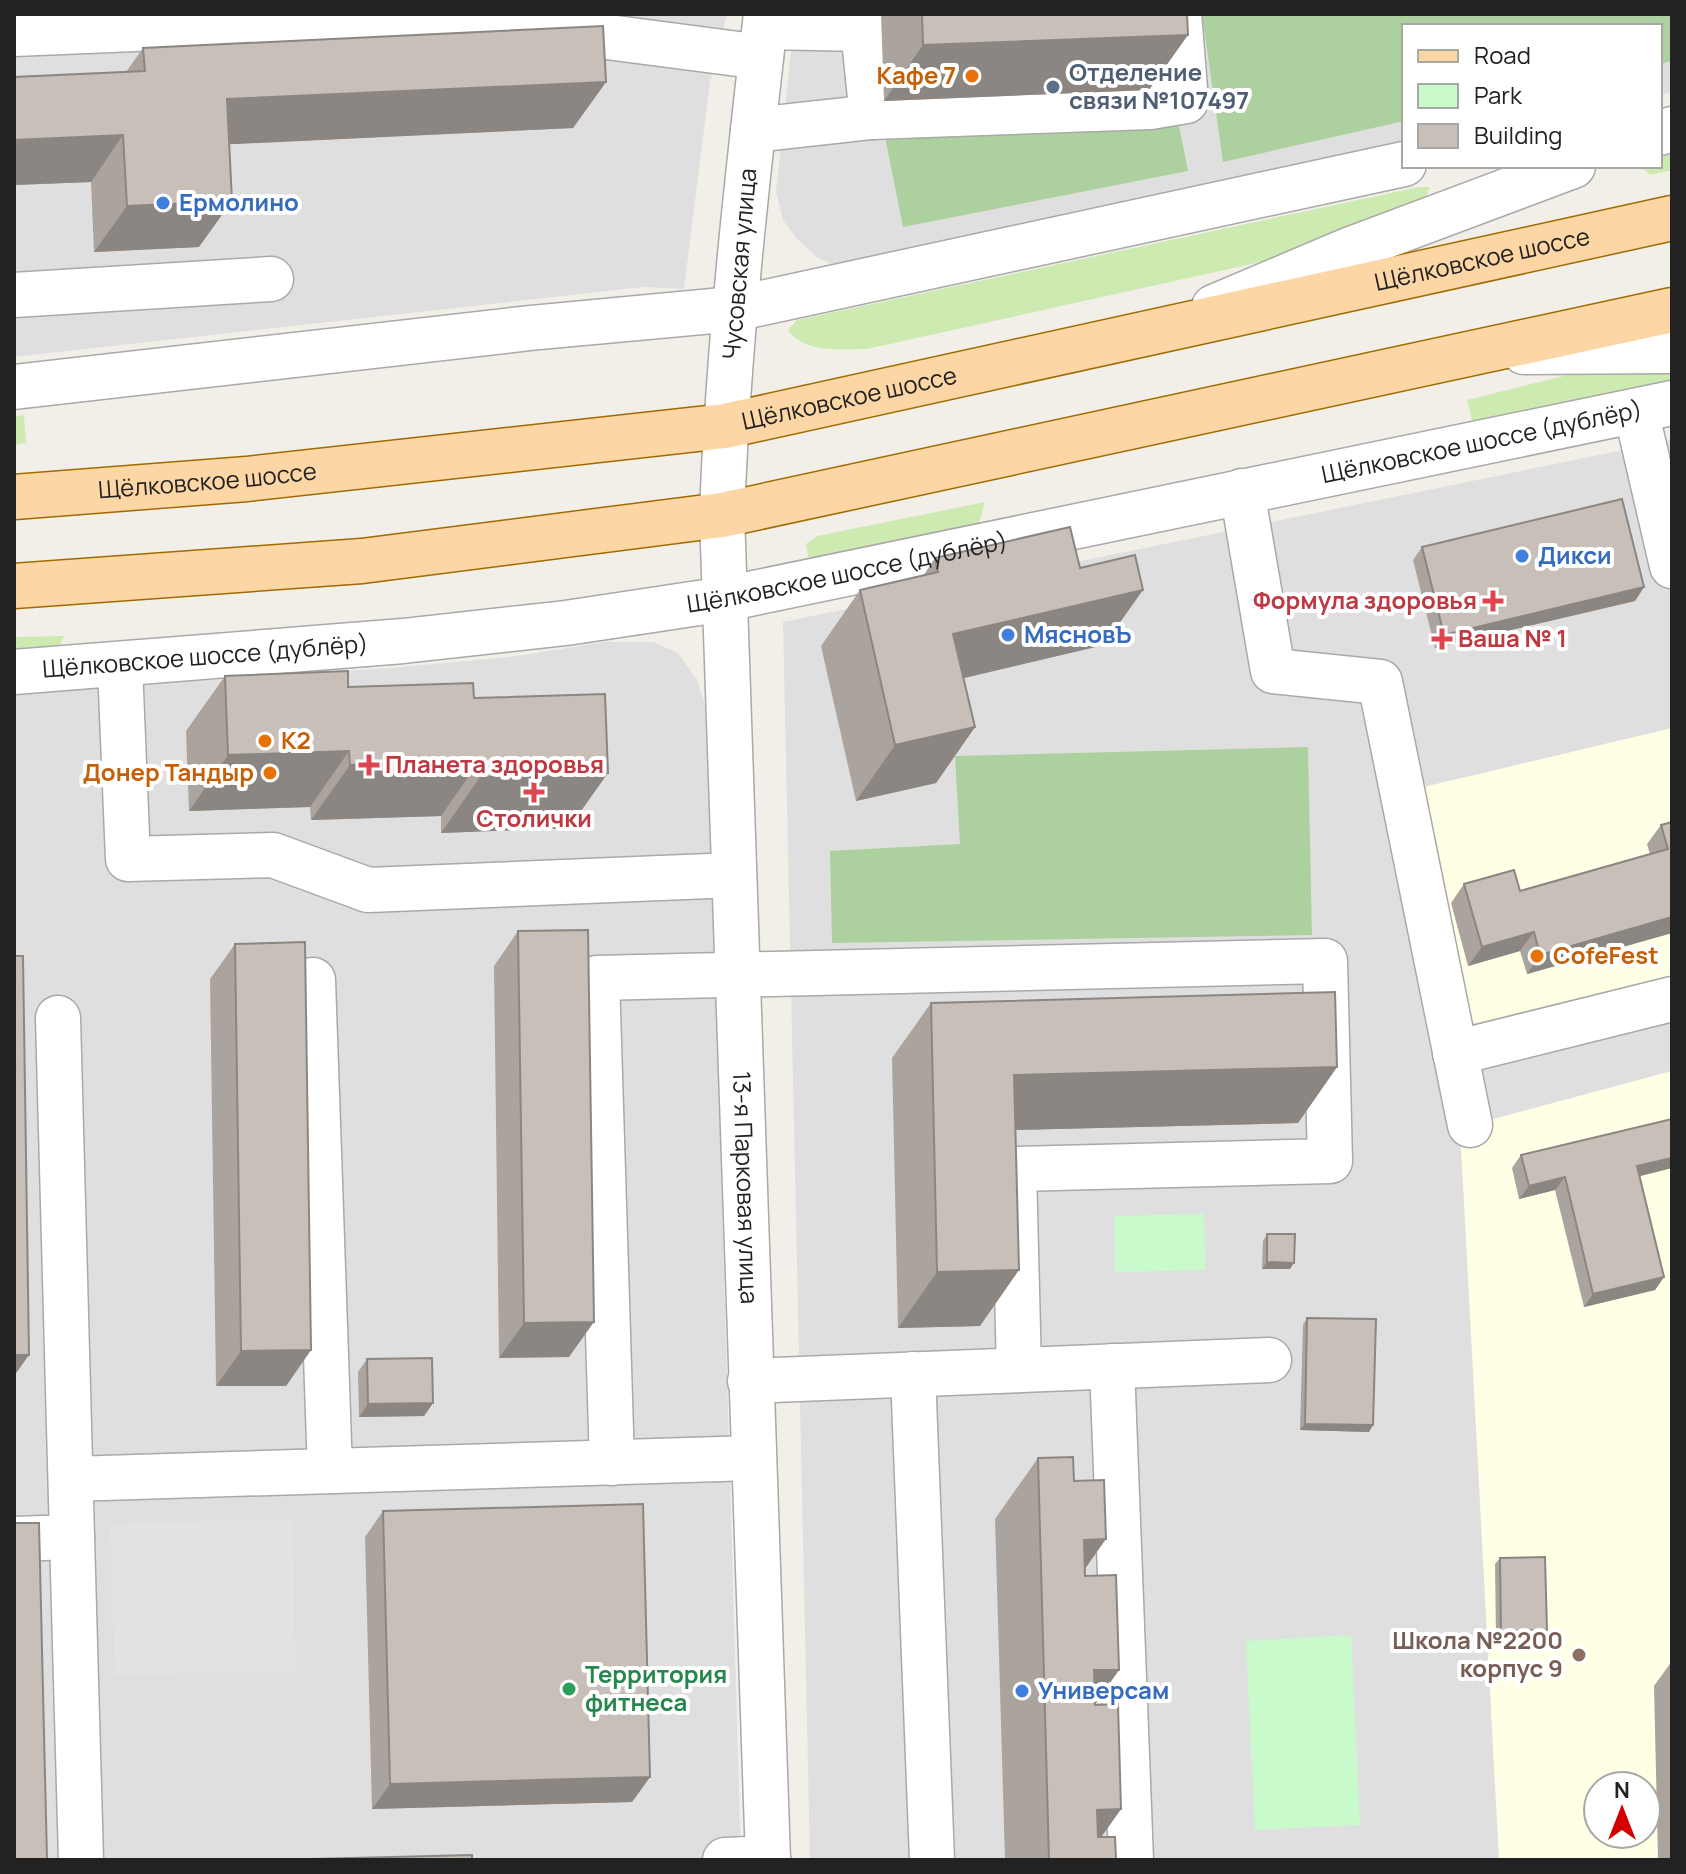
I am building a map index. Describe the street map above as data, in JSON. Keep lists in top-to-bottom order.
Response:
{
  "streets": {
    "main road": ["Щёлковское шоссе"],
    "street": ["Чусовская улица", "Щёлковское шоссе (дублёр)", "13-я Парковая улица"]
  },
  "crossings": [
    ["Щёлковское шоссе", "Чусовская улица"],
    ["Чусовская улица", "13-я Парковая улица"],
    ["Щёлковское шоссе (дублёр)", "13-я Парковая улица"]
  ],
  "places": {
    "other": [
      "Кафе 7",
      "Отделение связи №107497",
      "Ермолино",
      "Дикси",
      "МясновЪ",
      "К2",
      "Донер Тандыр",
      "CofeFest",
      "Школа №2200 корпус 9",
      "Территория фитнеса",
      "Универсам"
    ],
    "health": [
      "Формула здоровья",
      "Ваша № 1",
      "Планета здоровья",
      "Столички"
    ]
  },
  "legend": ["Road", "Park", "Building"],
  "north": "top"
}
